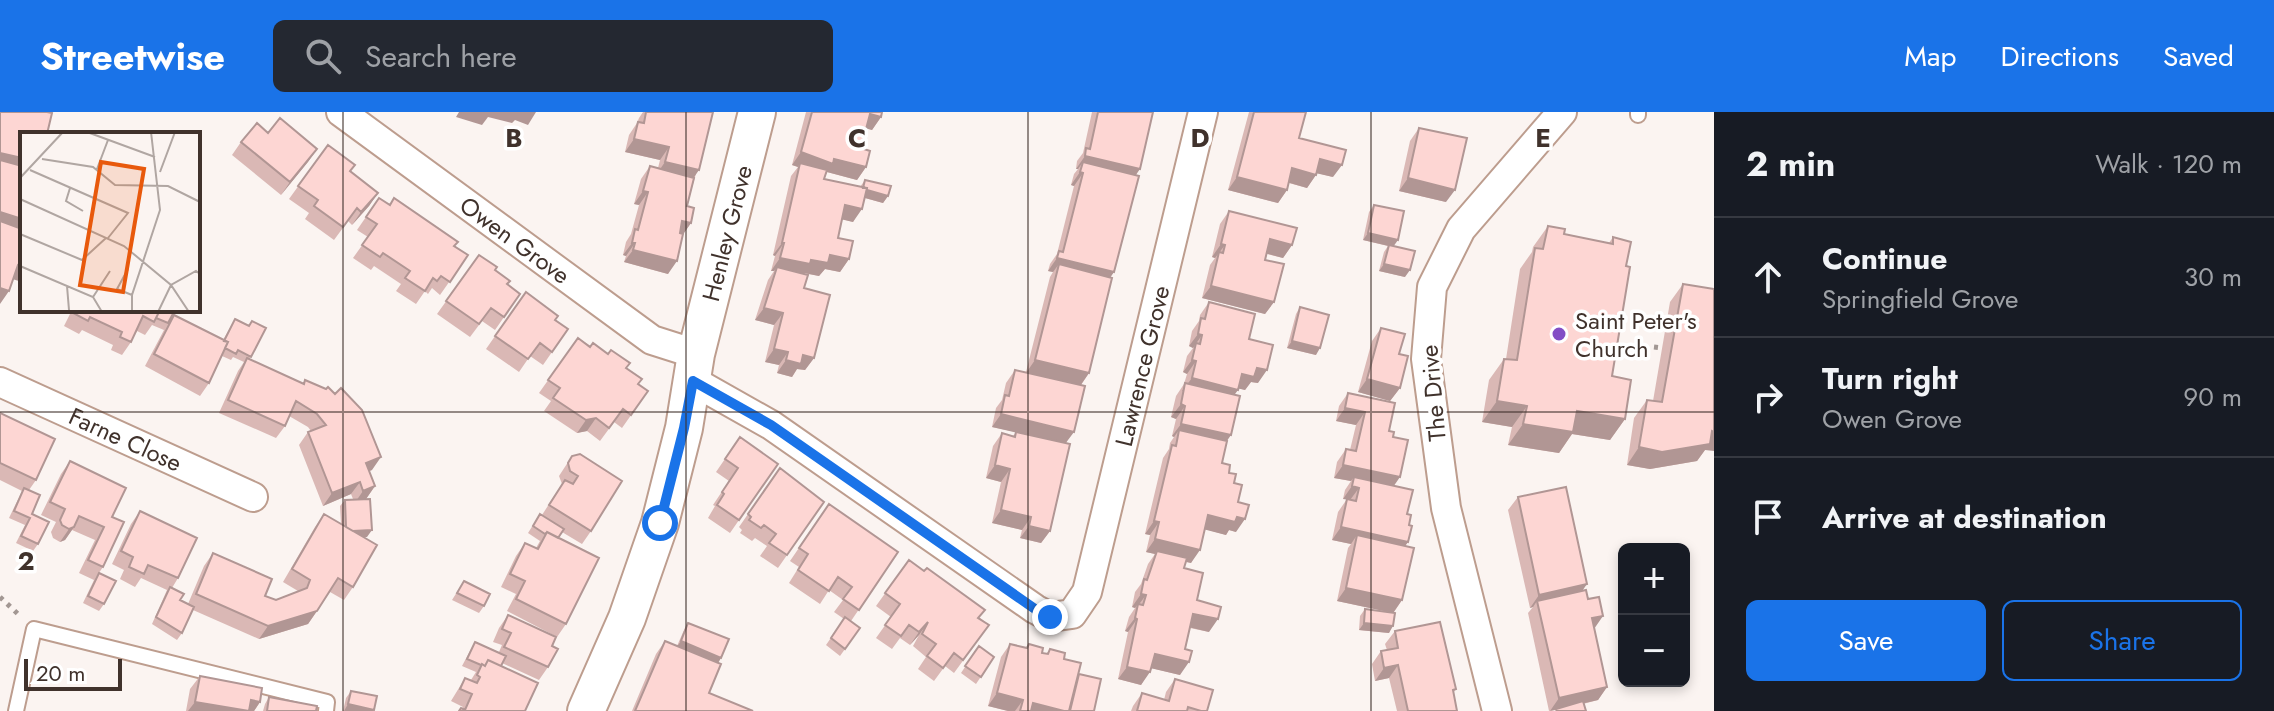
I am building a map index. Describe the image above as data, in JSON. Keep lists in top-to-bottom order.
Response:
{
  "streets": {
    "street": [
      "Henley Grove",
      "Owen Grove",
      "Lawrence Grove",
      "The Drive",
      "Farne Close"
    ]
  },
  "crossings": [
    ["Henley Grove", "Owen Grove"],
    ["Owen Grove", "Lawrence Grove"]
  ],
  "places": ["Saint Peter's Church"],
  "scale_bar": "20 m",
  "page": {
    "header": "Streetwise",
    "search": "Search here",
    "nav": ["Map", "Directions", "Saved"],
    "heading": ["2 min", "Walk · 120 m"],
    "list": [
      ["Continue", "Springfield Grove", "30 m"],
      ["Turn right", "Owen Grove", "90 m"],
      "Arrive at destination"
    ],
    "map_buttons": ["+", "−"],
    "buttons": ["Save", "Share"],
    "scale": "20 m"
  },
  "grid": {
    "columns": [
      "B",
      "C",
      "D",
      "E"
    ],
    "rows": ["2"]
  }
}
